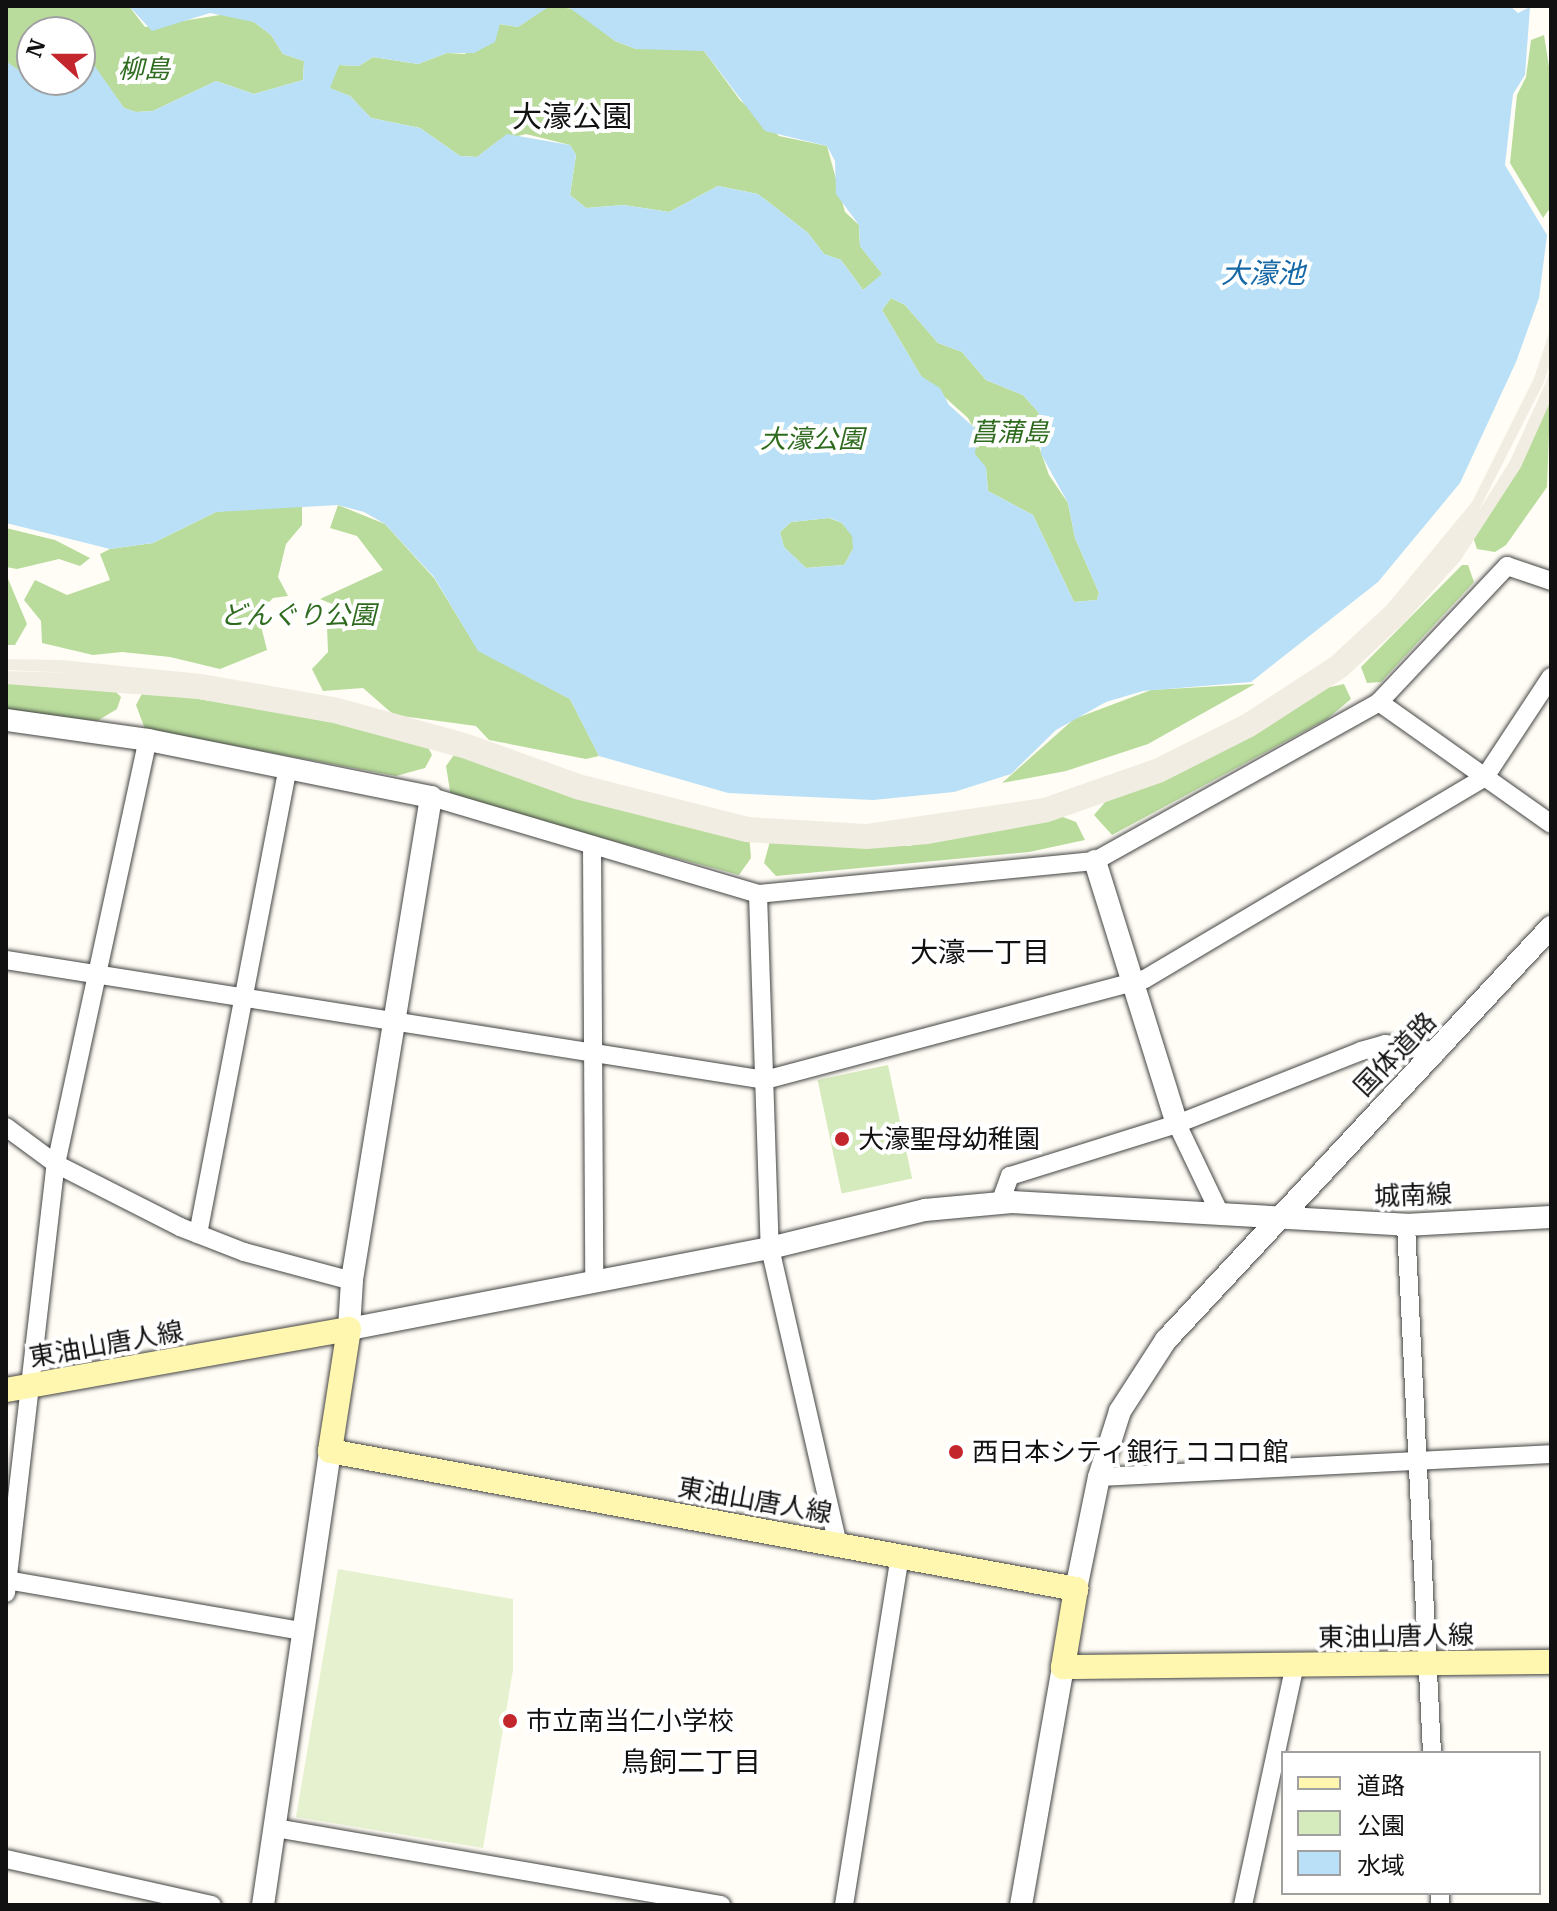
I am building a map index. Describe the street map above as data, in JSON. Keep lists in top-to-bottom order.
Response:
{
  "streets": {
    "main road": ["東油山唐人線"],
    "street": ["国体道路", "城南線"]
  },
  "crossings": [
    ["国体道路", "城南線"],
    ["国体道路", "東油山唐人線"],
    ["城南線", "東油山唐人線"]
  ],
  "districts": ["大濠公園", "大濠一丁目", "鳥飼二丁目"],
  "water": ["大濠池"],
  "parks": [
    "柳島",
    "菖蒲島",
    "大濠公園",
    "どんぐり公園"
  ],
  "places": ["大濠聖母幼稚園", "西日本シティ銀行 ココロ館", "市立南当仁小学校"],
  "legend": ["道路", "公園", "水域"],
  "north": "left"
}
